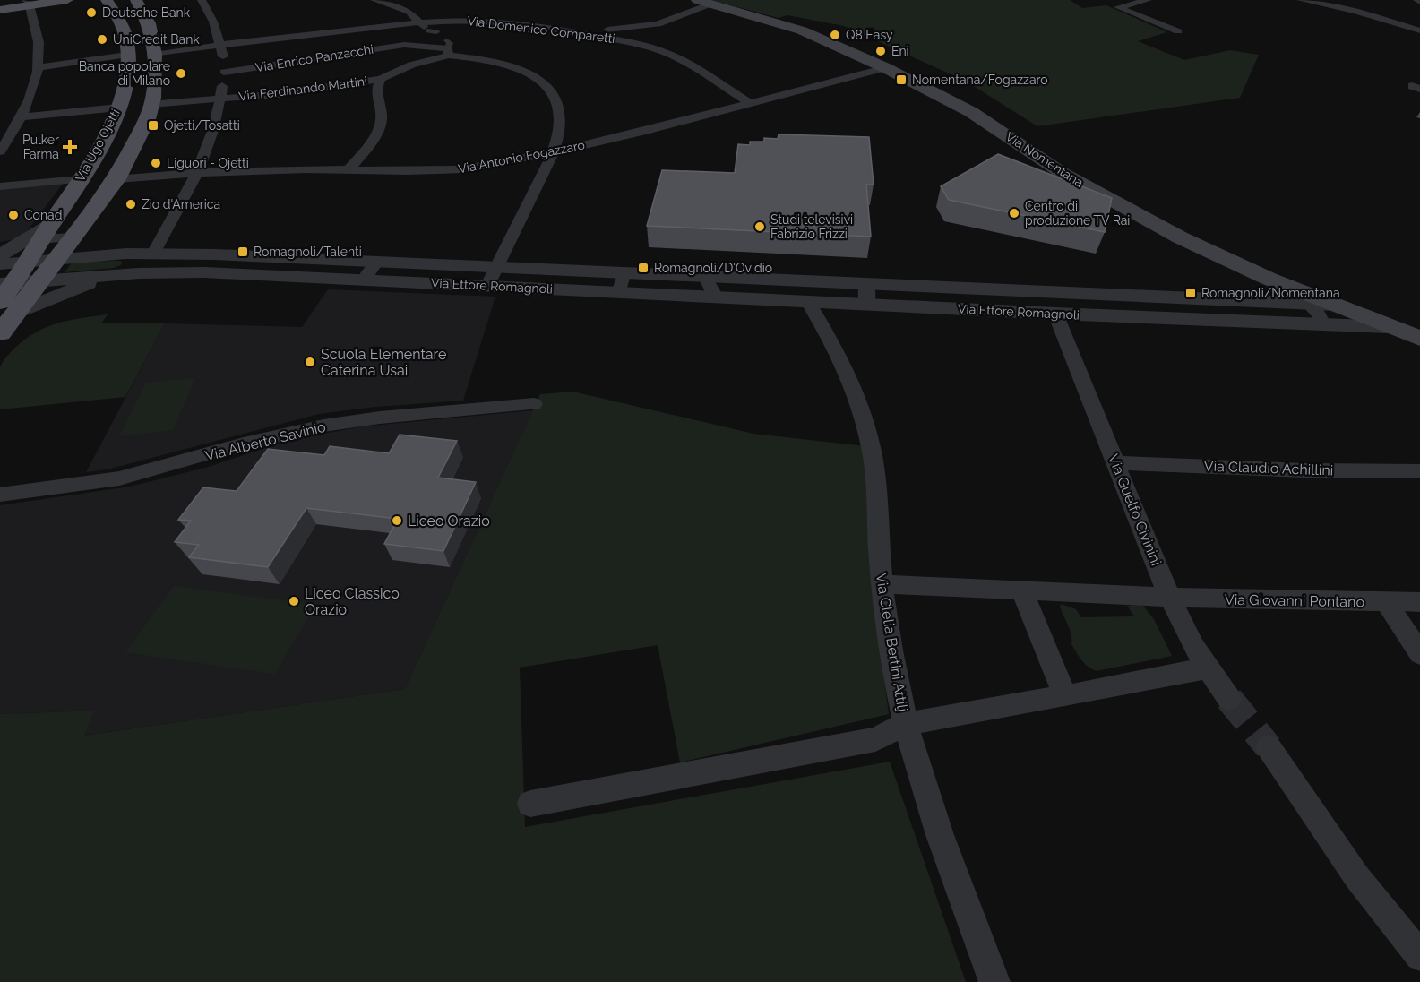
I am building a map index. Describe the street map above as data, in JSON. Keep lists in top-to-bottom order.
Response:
{
  "streets": {
    "main road": ["Via Ugo Ojetti", "Via Nomentana"],
    "street": [
      "Via Domenico Comparetti",
      "Via Enrico Panzacchi",
      "Via Ferdinando Martini",
      "Via Antonio Fogazzaro",
      "Via Ettore Romagnoli",
      "Via Alberto Savinio",
      "Via Claudio Achillini",
      "Via Guelfo Civinini",
      "Via Giovanni Pontano",
      "Via Clelia Bertini Attilj"
    ]
  },
  "crossings": [
    ["Via Domenico Comparetti", "Via Enrico Panzacchi"],
    ["Via Domenico Comparetti", "Via Antonio Fogazzaro"],
    ["Via Enrico Panzacchi", "Via Ferdinando Martini"],
    ["Via Enrico Panzacchi", "Via Antonio Fogazzaro"],
    ["Via Enrico Panzacchi", "Via Ettore Romagnoli"],
    ["Via Antonio Fogazzaro", "Via Nomentana"],
    ["Via Nomentana", "Via Ettore Romagnoli"],
    ["Via Ettore Romagnoli", "Via Guelfo Civinini"],
    ["Via Ettore Romagnoli", "Via Clelia Bertini Attilj"],
    ["Via Claudio Achillini", "Via Guelfo Civinini"],
    ["Via Guelfo Civinini", "Via Giovanni Pontano"],
    ["Via Giovanni Pontano", "Via Clelia Bertini Attilj"]
  ],
  "places": {
    "other": [
      "Deutsche Bank",
      "Q8 Easy",
      "UniCredit Bank",
      "Eni",
      "Banca popolare di Milano",
      "Liguori - Ojetti",
      "Zio d'America",
      "Centro di produzione TV Rai",
      "Conad",
      "Studi televisivi Fabrizio Frizzi",
      "Scuola Elementare Caterina Usai",
      "Liceo Orazio",
      "Liceo Classico Orazio"
    ],
    "transit": [
      "Nomentana/Fogazzaro",
      "Ojetti/Tosatti",
      "Romagnoli/Talenti",
      "Romagnoli/D'Ovidio",
      "Romagnoli/Nomentana"
    ],
    "health": ["Pulker Farma"]
  }
}
